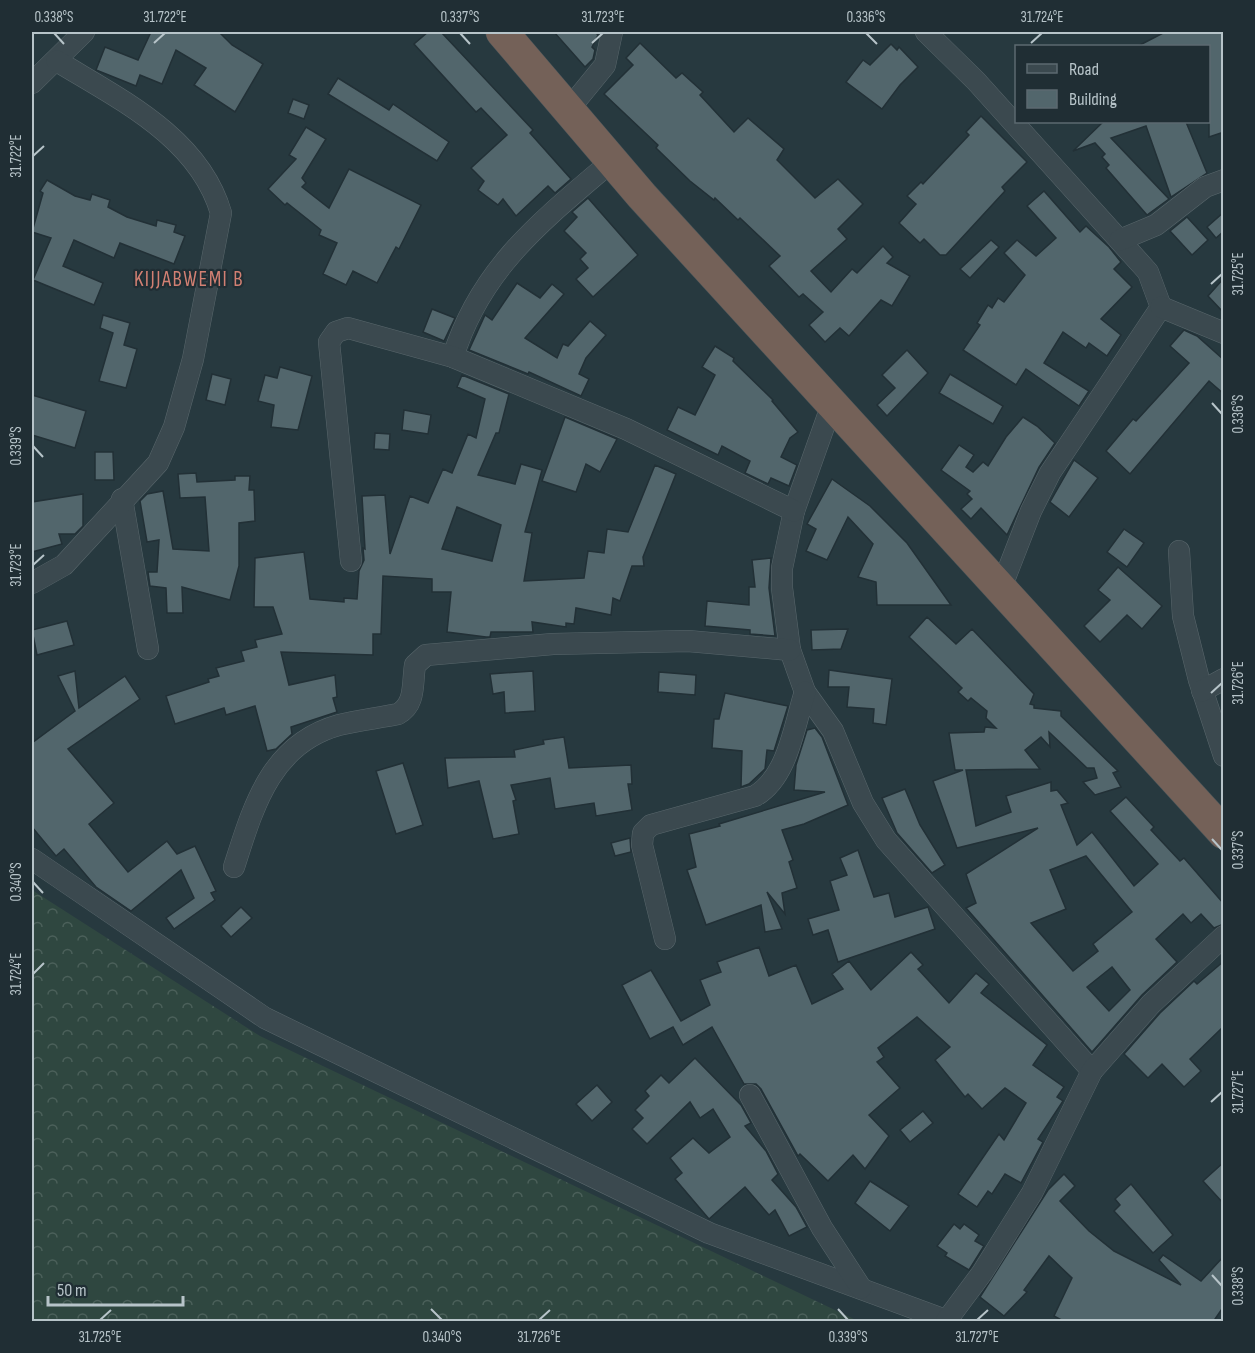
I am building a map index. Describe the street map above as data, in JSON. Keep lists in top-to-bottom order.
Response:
{
  "districts": ["KIJJABWEMI B"],
  "legend": ["Road", "Building"],
  "scale_bar": "50 m",
  "coordinates": [
    "0.338°S",
    "31.722°E",
    "0.337°S",
    "31.723°E",
    "0.336°S",
    "31.724°E",
    "31.725°E",
    "0.339°S",
    "31.726°E",
    "0.340°S",
    "31.727°E"
  ]
}
